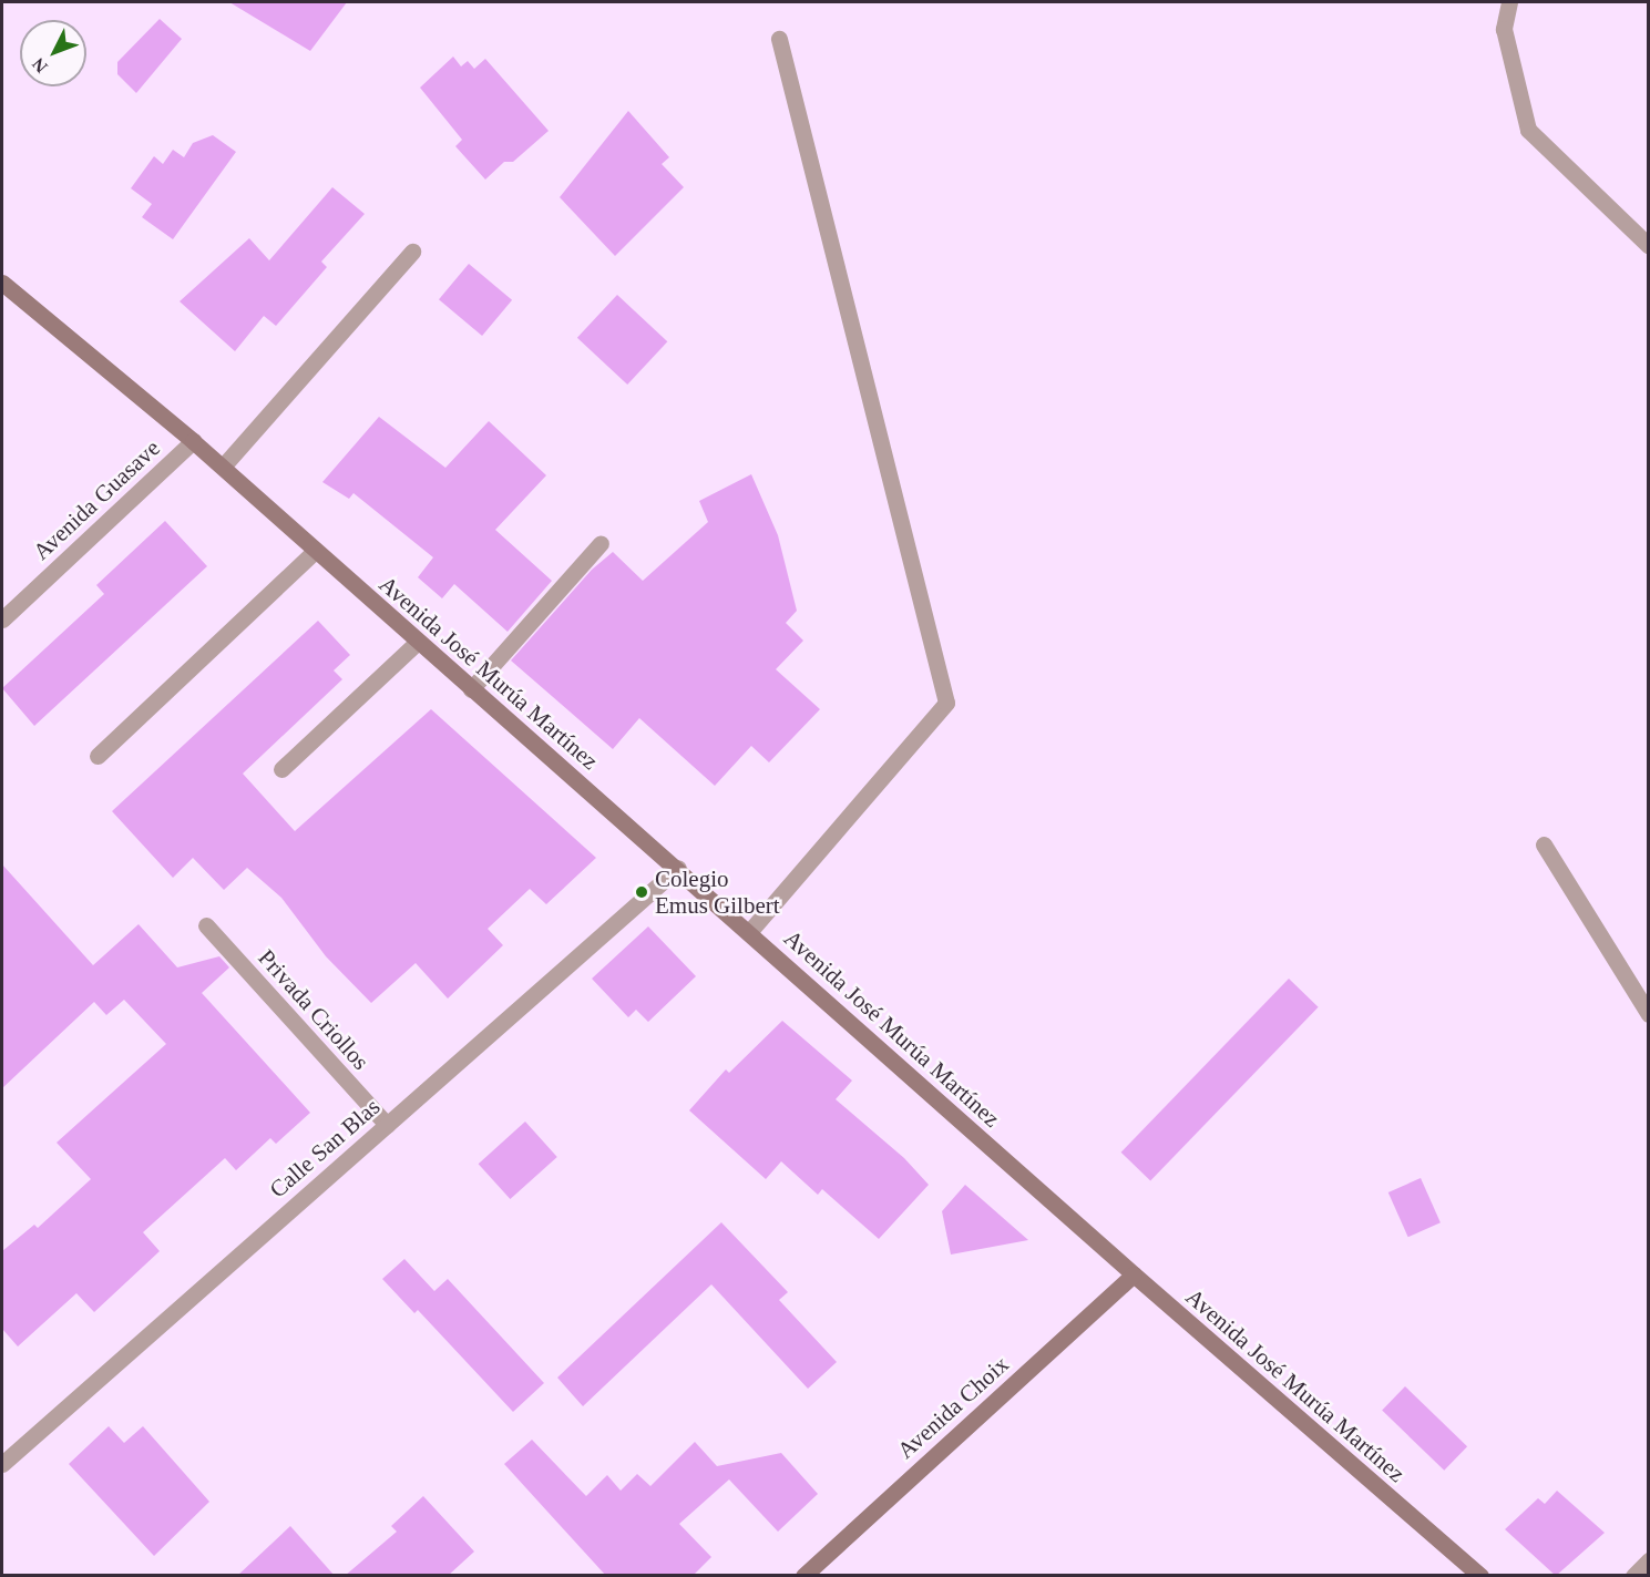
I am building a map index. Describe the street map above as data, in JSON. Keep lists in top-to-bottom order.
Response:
{
  "streets": {
    "main road": ["Avenida José Murúa Martínez", "Avenida Choix"],
    "street": ["Avenida Guasave", "Privada Criollos", "Calle San Blas"]
  },
  "crossings": [
    ["Avenida Guasave", "Avenida José Murúa Martínez"],
    ["Avenida José Murúa Martínez", "Calle San Blas"],
    ["Avenida José Murúa Martínez", "Avenida Choix"],
    ["Privada Criollos", "Calle San Blas"]
  ],
  "places": ["Colegio Emus Gilbert"],
  "north": "bottom left"
}
